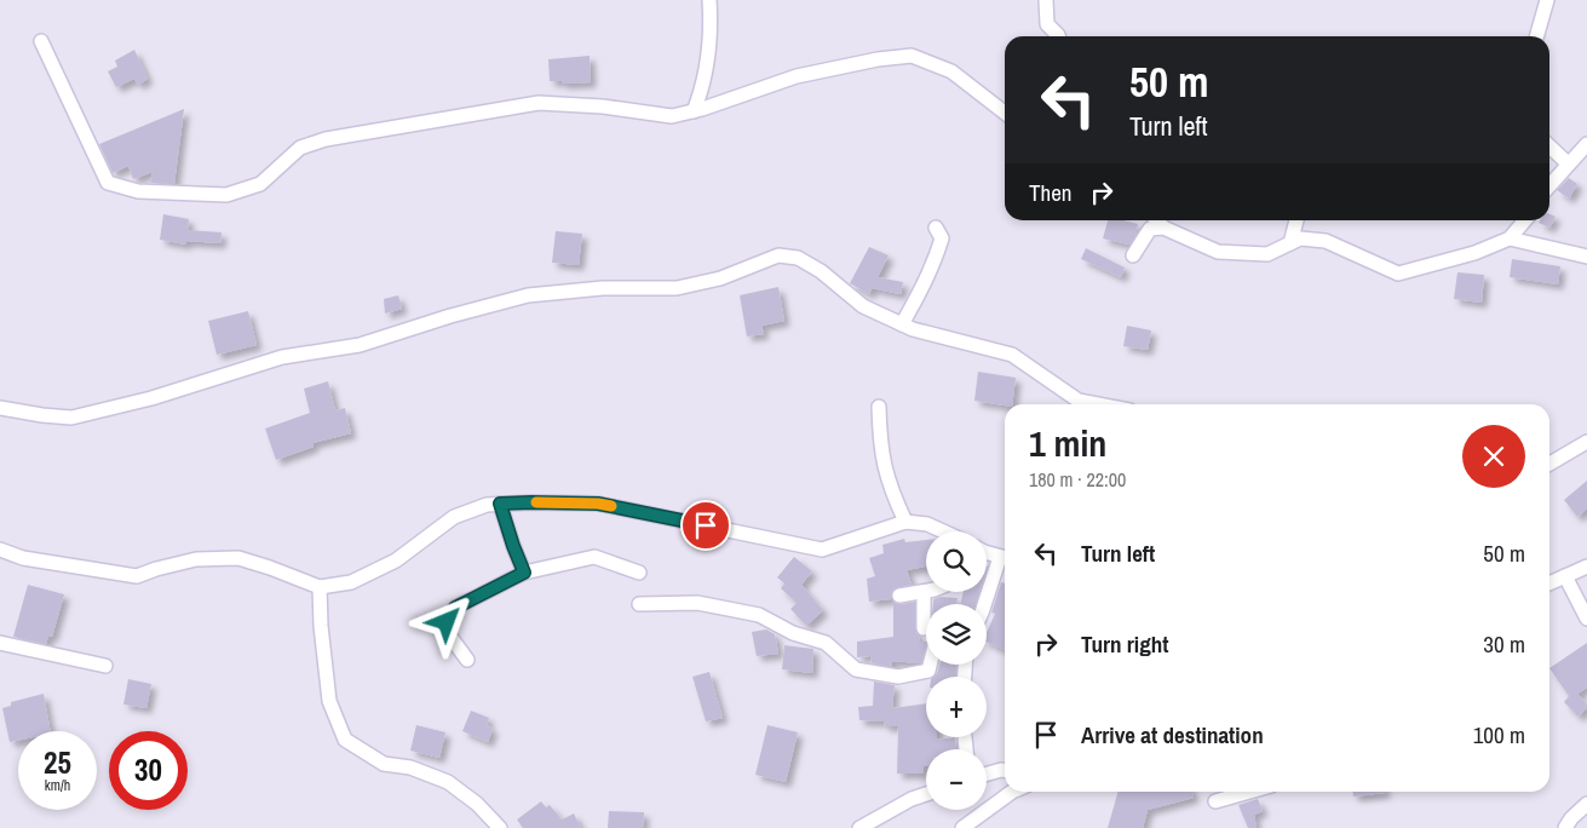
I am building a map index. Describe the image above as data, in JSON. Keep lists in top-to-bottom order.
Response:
{
  "page": {
    "turn": ["50 m", "Turn left"],
    "then": "Then",
    "heading": ["1 min", "180 m · 22:00"],
    "list": [
      {
        "name": "Turn left",
        "value": "50 m"
      },
      {
        "name": "Turn right",
        "value": "30 m"
      },
      {
        "name": "Arrive at destination",
        "value": "100 m"
      }
    ],
    "map_buttons": ["+", "−"],
    "speed": "25 km/h",
    "limit": "30"
  }
}
